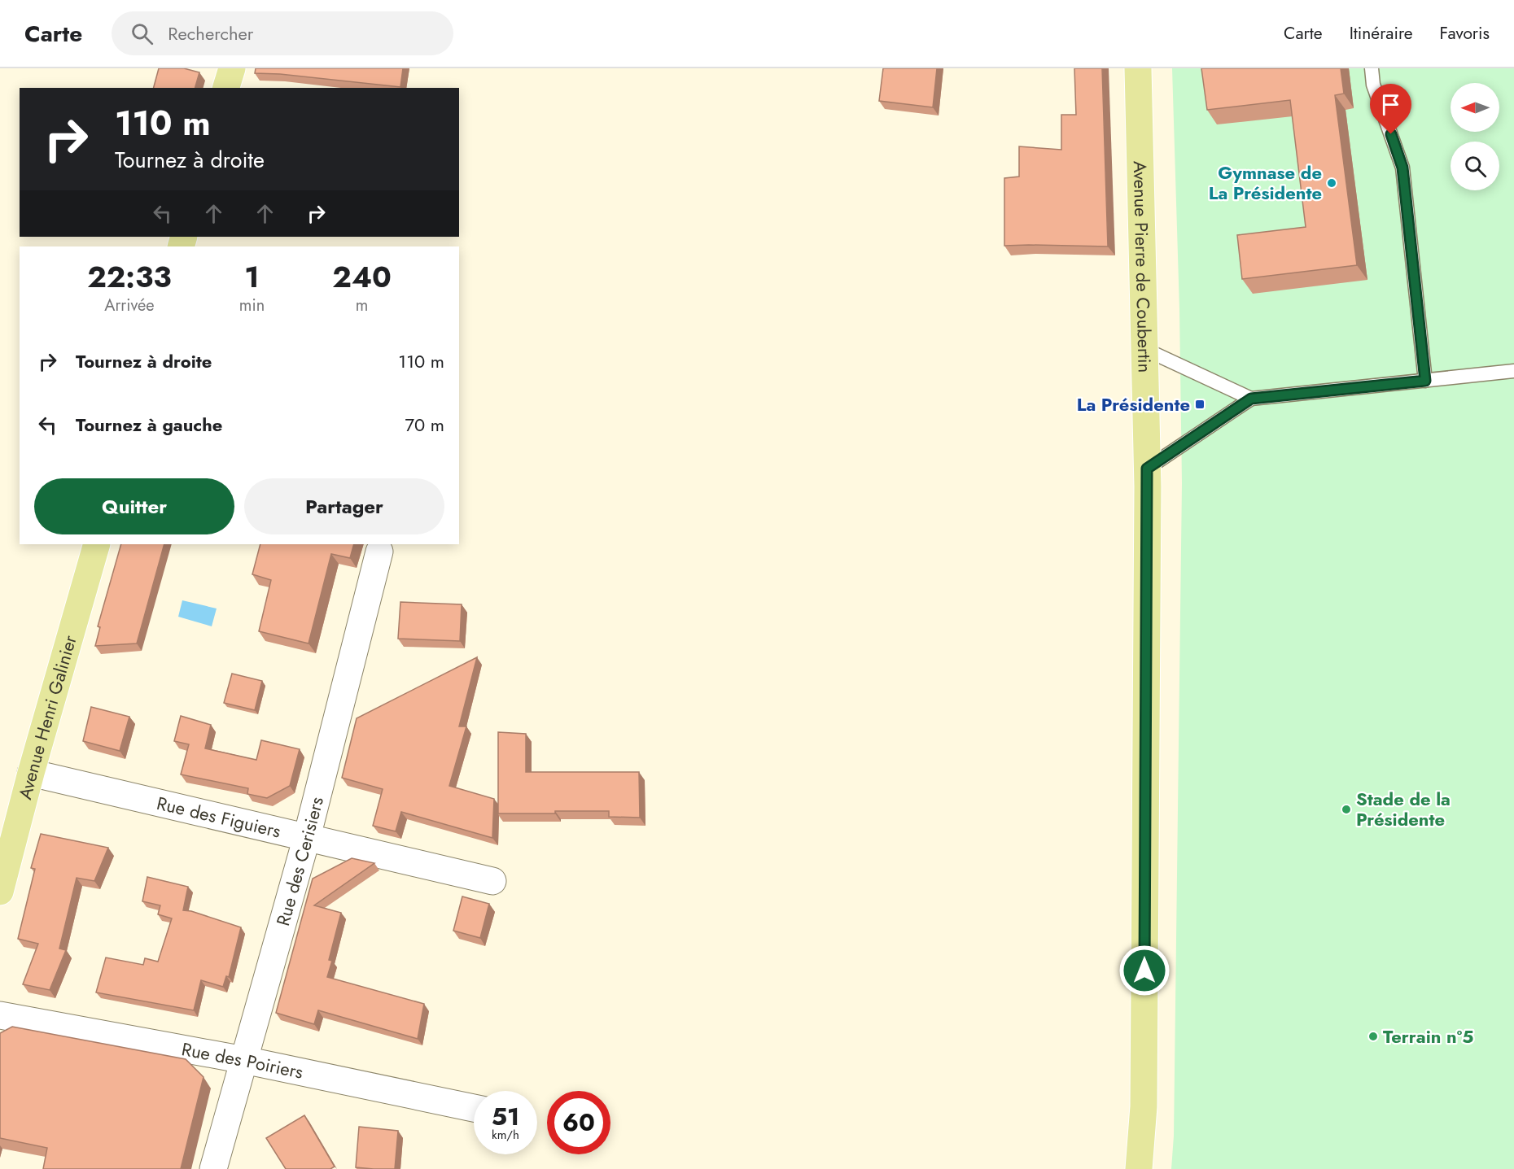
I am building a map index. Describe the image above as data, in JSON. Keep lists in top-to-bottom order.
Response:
{
  "streets": {
    "main road": ["Avenue Pierre de Coubertin", "Avenue Henri Galinier"],
    "street": ["Rue des Figuiers", "Rue des Cerisiers", "Rue des Poiriers"]
  },
  "crossings": [
    ["Avenue Henri Galinier", "Rue des Figuiers"],
    ["Rue des Figuiers", "Rue des Cerisiers"],
    ["Rue des Cerisiers", "Rue des Poiriers"]
  ],
  "places": {
    "other": ["Gymnase de La Présidente", "Stade de la Présidente", "Terrain n°5"],
    "transit": ["La Présidente"]
  },
  "north": "left",
  "page": {
    "header": "Carte",
    "search": "Rechercher",
    "nav": ["Carte", "Itinéraire", "Favoris"],
    "turn": ["110 m", "Tournez à droite"],
    "eta": [
      "22:33",
      "Arrivée",
      "1",
      "min",
      "240",
      "m"
    ],
    "list": [
      {
        "name": "Tournez à droite",
        "value": "110 m"
      },
      {
        "name": "Tournez à gauche",
        "value": "70 m"
      }
    ],
    "buttons": ["Quitter", "Partager"],
    "speed": "51 km/h",
    "limit": "60"
  }
}
